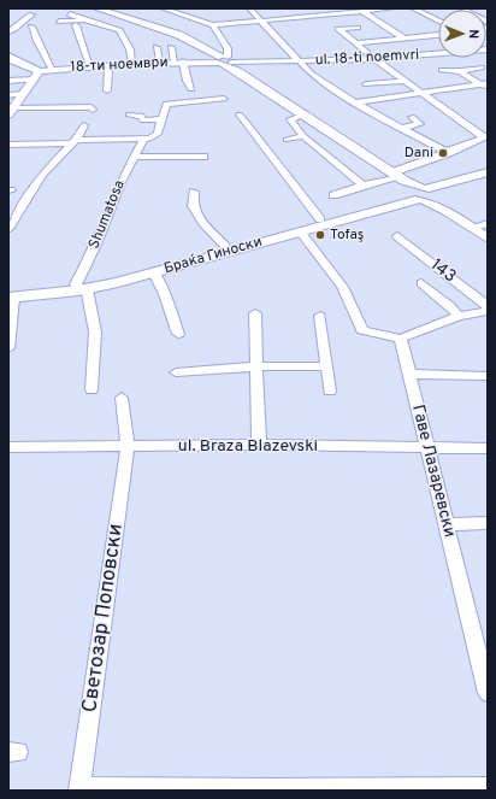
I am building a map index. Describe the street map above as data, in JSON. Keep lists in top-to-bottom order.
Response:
{
  "streets": {
    "street": [
      "ul. 18-ti noemvri",
      "18-ти ноември",
      "Shumatosa",
      "Браќа Гиноски",
      "143",
      "ul. Braza Blazevski",
      "Гаве Лазаревски",
      "Светозар Поповски"
    ]
  },
  "crossings": [
    ["ul. 18-ti noemvri", "18-ти ноември"],
    ["Shumatosa", "Браќа Гиноски"],
    ["ul. Braza Blazevski", "Гаве Лазаревски"],
    ["ul. Braza Blazevski", "Светозар Поповски"]
  ],
  "places": ["Dani", "Tofaş"],
  "north": "right"
}
